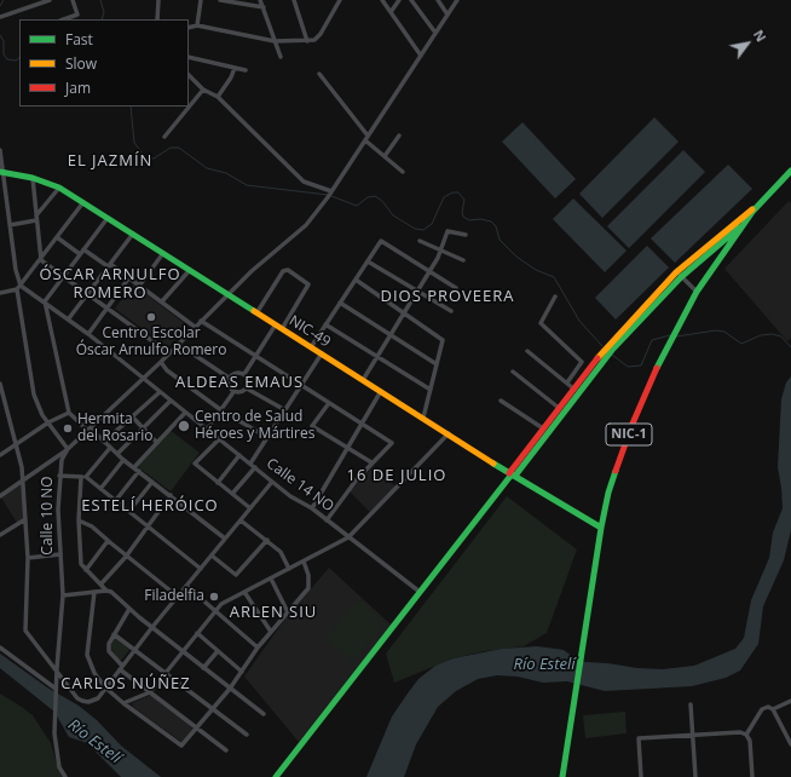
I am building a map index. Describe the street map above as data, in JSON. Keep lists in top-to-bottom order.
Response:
{
  "streets": {
    "main road": ["NIC-49", "NIC-1"],
    "street": ["Calle 14 NO", "Calle 10 NO"]
  },
  "crossings": [
    ["NIC-49", "NIC-1"],
    ["NIC-49", "Calle 10 NO"],
    ["Calle 14 NO", "Calle 10 NO"]
  ],
  "districts": [
    "EL JAZMÍN",
    "ÓSCAR ARNULFO ROMERO",
    "DIOS PROVEERA",
    "ALDEAS EMAUS",
    "16 DE JULIO",
    "ESTELÍ HERÓICO",
    "ARLEN SIU",
    "CARLOS NÚÑEZ"
  ],
  "water": ["Río Estelí"],
  "places": [
    "Centro Escolar Óscar Arnulfo Romero",
    "Centro de Salud Héroes y Mártires",
    "Hermita del Rosario",
    "Filadelfia"
  ],
  "legend": ["Fast", "Slow", "Jam"],
  "north": "top right"
}
